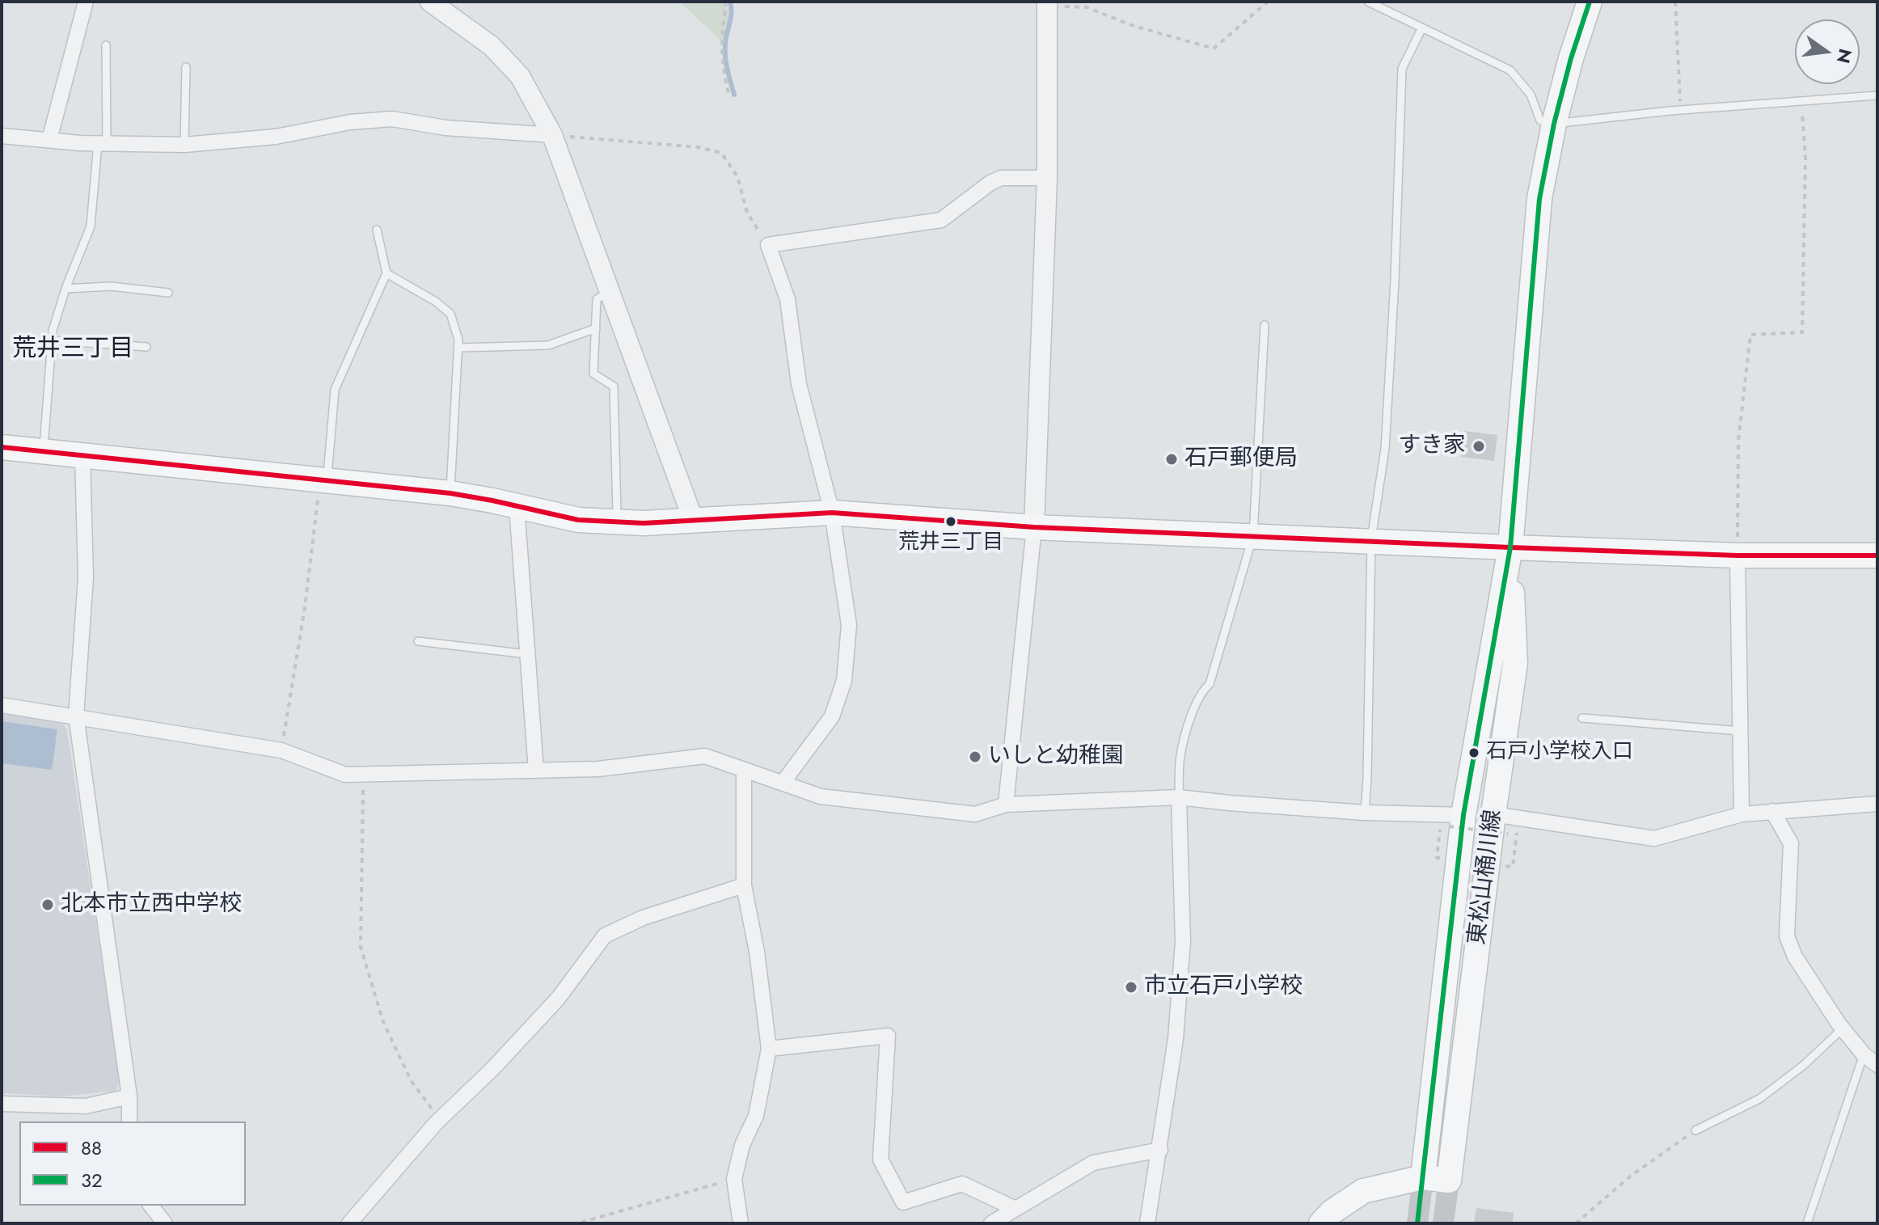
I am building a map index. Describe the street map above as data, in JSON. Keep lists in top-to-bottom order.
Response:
{
  "streets": {
    "main road": ["東松山桶川線"]
  },
  "districts": ["荒井三丁目"],
  "places": [
    "すき家",
    "石戸郵便局",
    "荒井三丁目",
    "石戸小学校入口",
    "いしと幼稚園",
    "北本市立西中学校",
    "市立石戸小学校"
  ],
  "lines": ["transit line 32", "transit line 88"],
  "legend": ["88", "32"],
  "north": "right"
}
